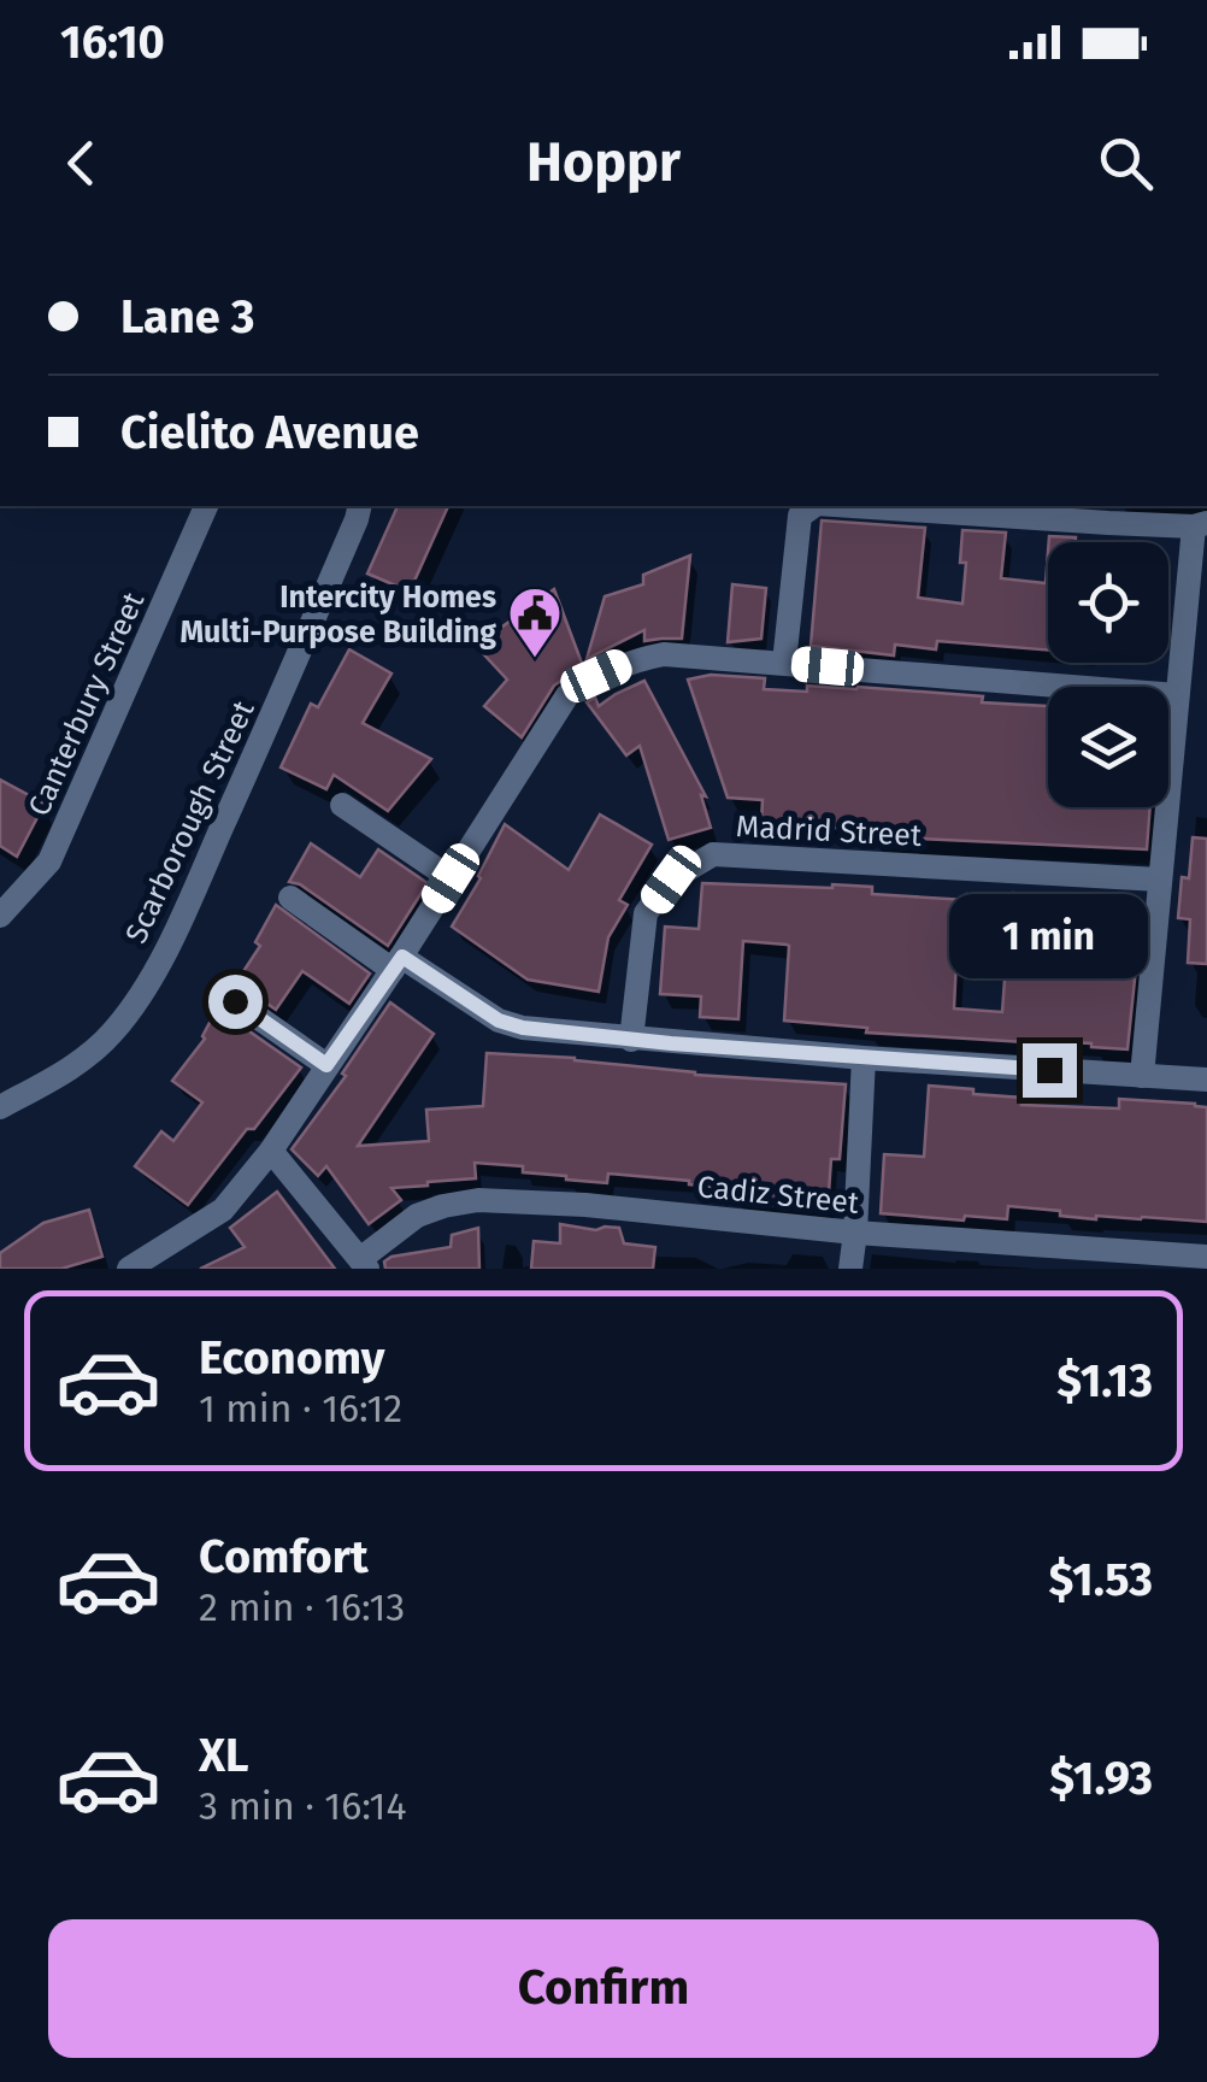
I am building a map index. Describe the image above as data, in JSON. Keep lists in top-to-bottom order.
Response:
{
  "streets": {
    "street": [
      "Canterbury Street",
      "Scarborough Street",
      "Madrid Street",
      "Cadiz Street"
    ]
  },
  "places": {
    "public building": ["Intercity Homes Multi-Purpose Building"]
  },
  "page": {
    "status": "16:10",
    "header": "Hoppr",
    "banner": ["Lane 3", "Cielito Avenue"],
    "bubble": "1 min",
    "list": [
      {
        "name": "Economy",
        "note": "1 min · 16:12",
        "value": "$1.13"
      },
      {
        "name": "Comfort",
        "note": "2 min · 16:13",
        "value": "$1.53"
      },
      {
        "name": "XL",
        "note": "3 min · 16:14",
        "value": "$1.93"
      }
    ],
    "buttons": "Confirm"
  }
}
